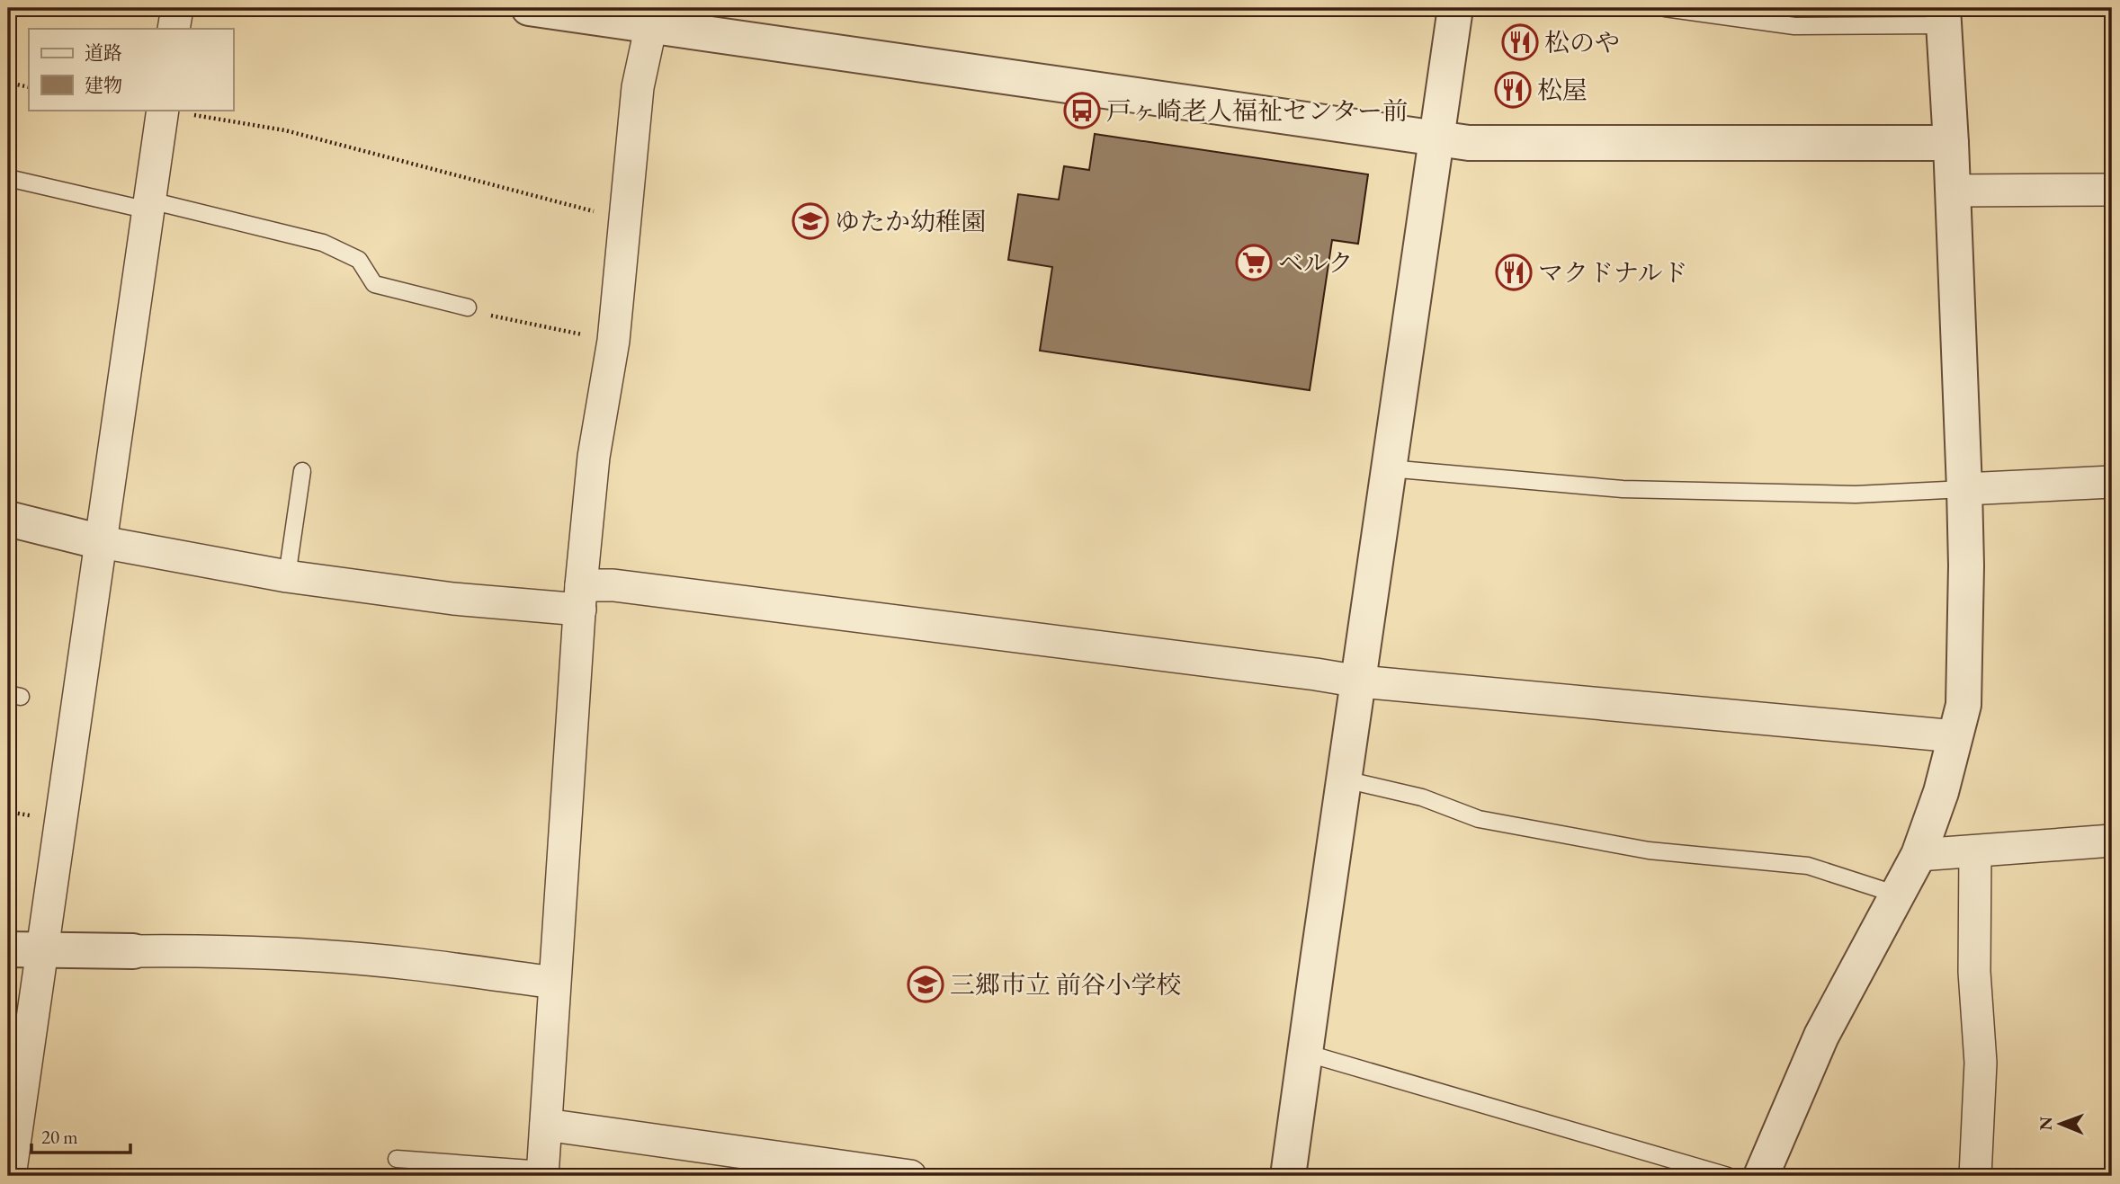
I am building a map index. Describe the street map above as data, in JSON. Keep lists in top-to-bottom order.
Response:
{
  "places": {
    "restaurant": ["松のや", "松屋", "マクドナルド"],
    "bus stop": ["戸ヶ崎老人福祉センター前"],
    "school or university": ["ゆたか幼稚園", "三郷市立 前谷小学校"],
    "supermarket": ["ベルク"]
  },
  "legend": ["道路", "建物"],
  "scale_bar": "20 m",
  "north": "left"
}
